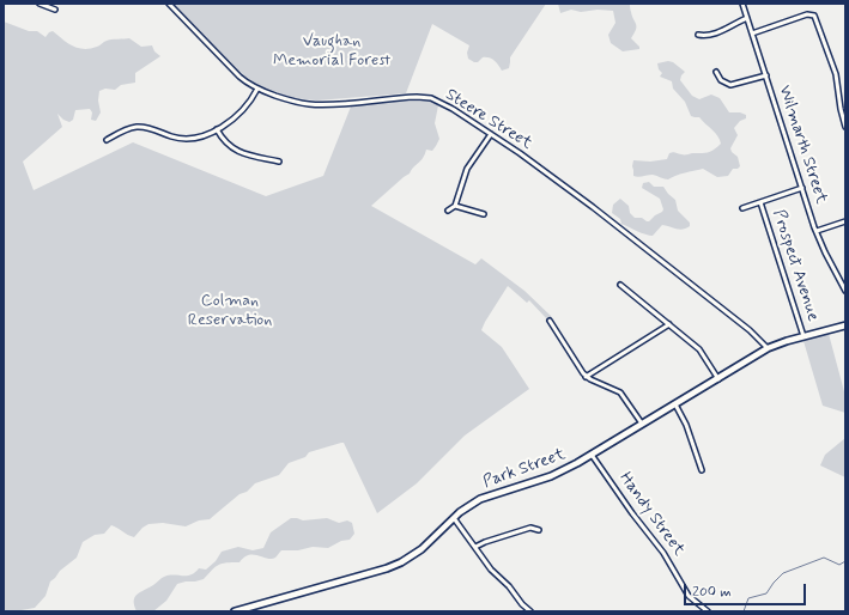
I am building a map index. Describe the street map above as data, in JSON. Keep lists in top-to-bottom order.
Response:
{
  "streets": {
    "main road": ["Park Street"],
    "street": [
      "Steere Street",
      "Wilmarth Street",
      "Prospect Avenue",
      "Handy Street"
    ]
  },
  "crossings": [
    ["Steere Street", "Park Street"],
    ["Prospect Avenue", "Park Street"],
    ["Park Street", "Handy Street"]
  ],
  "parks": ["Vaughan Memorial Forest", "Colman Reservation"],
  "scale_bar": "200 m"
}
